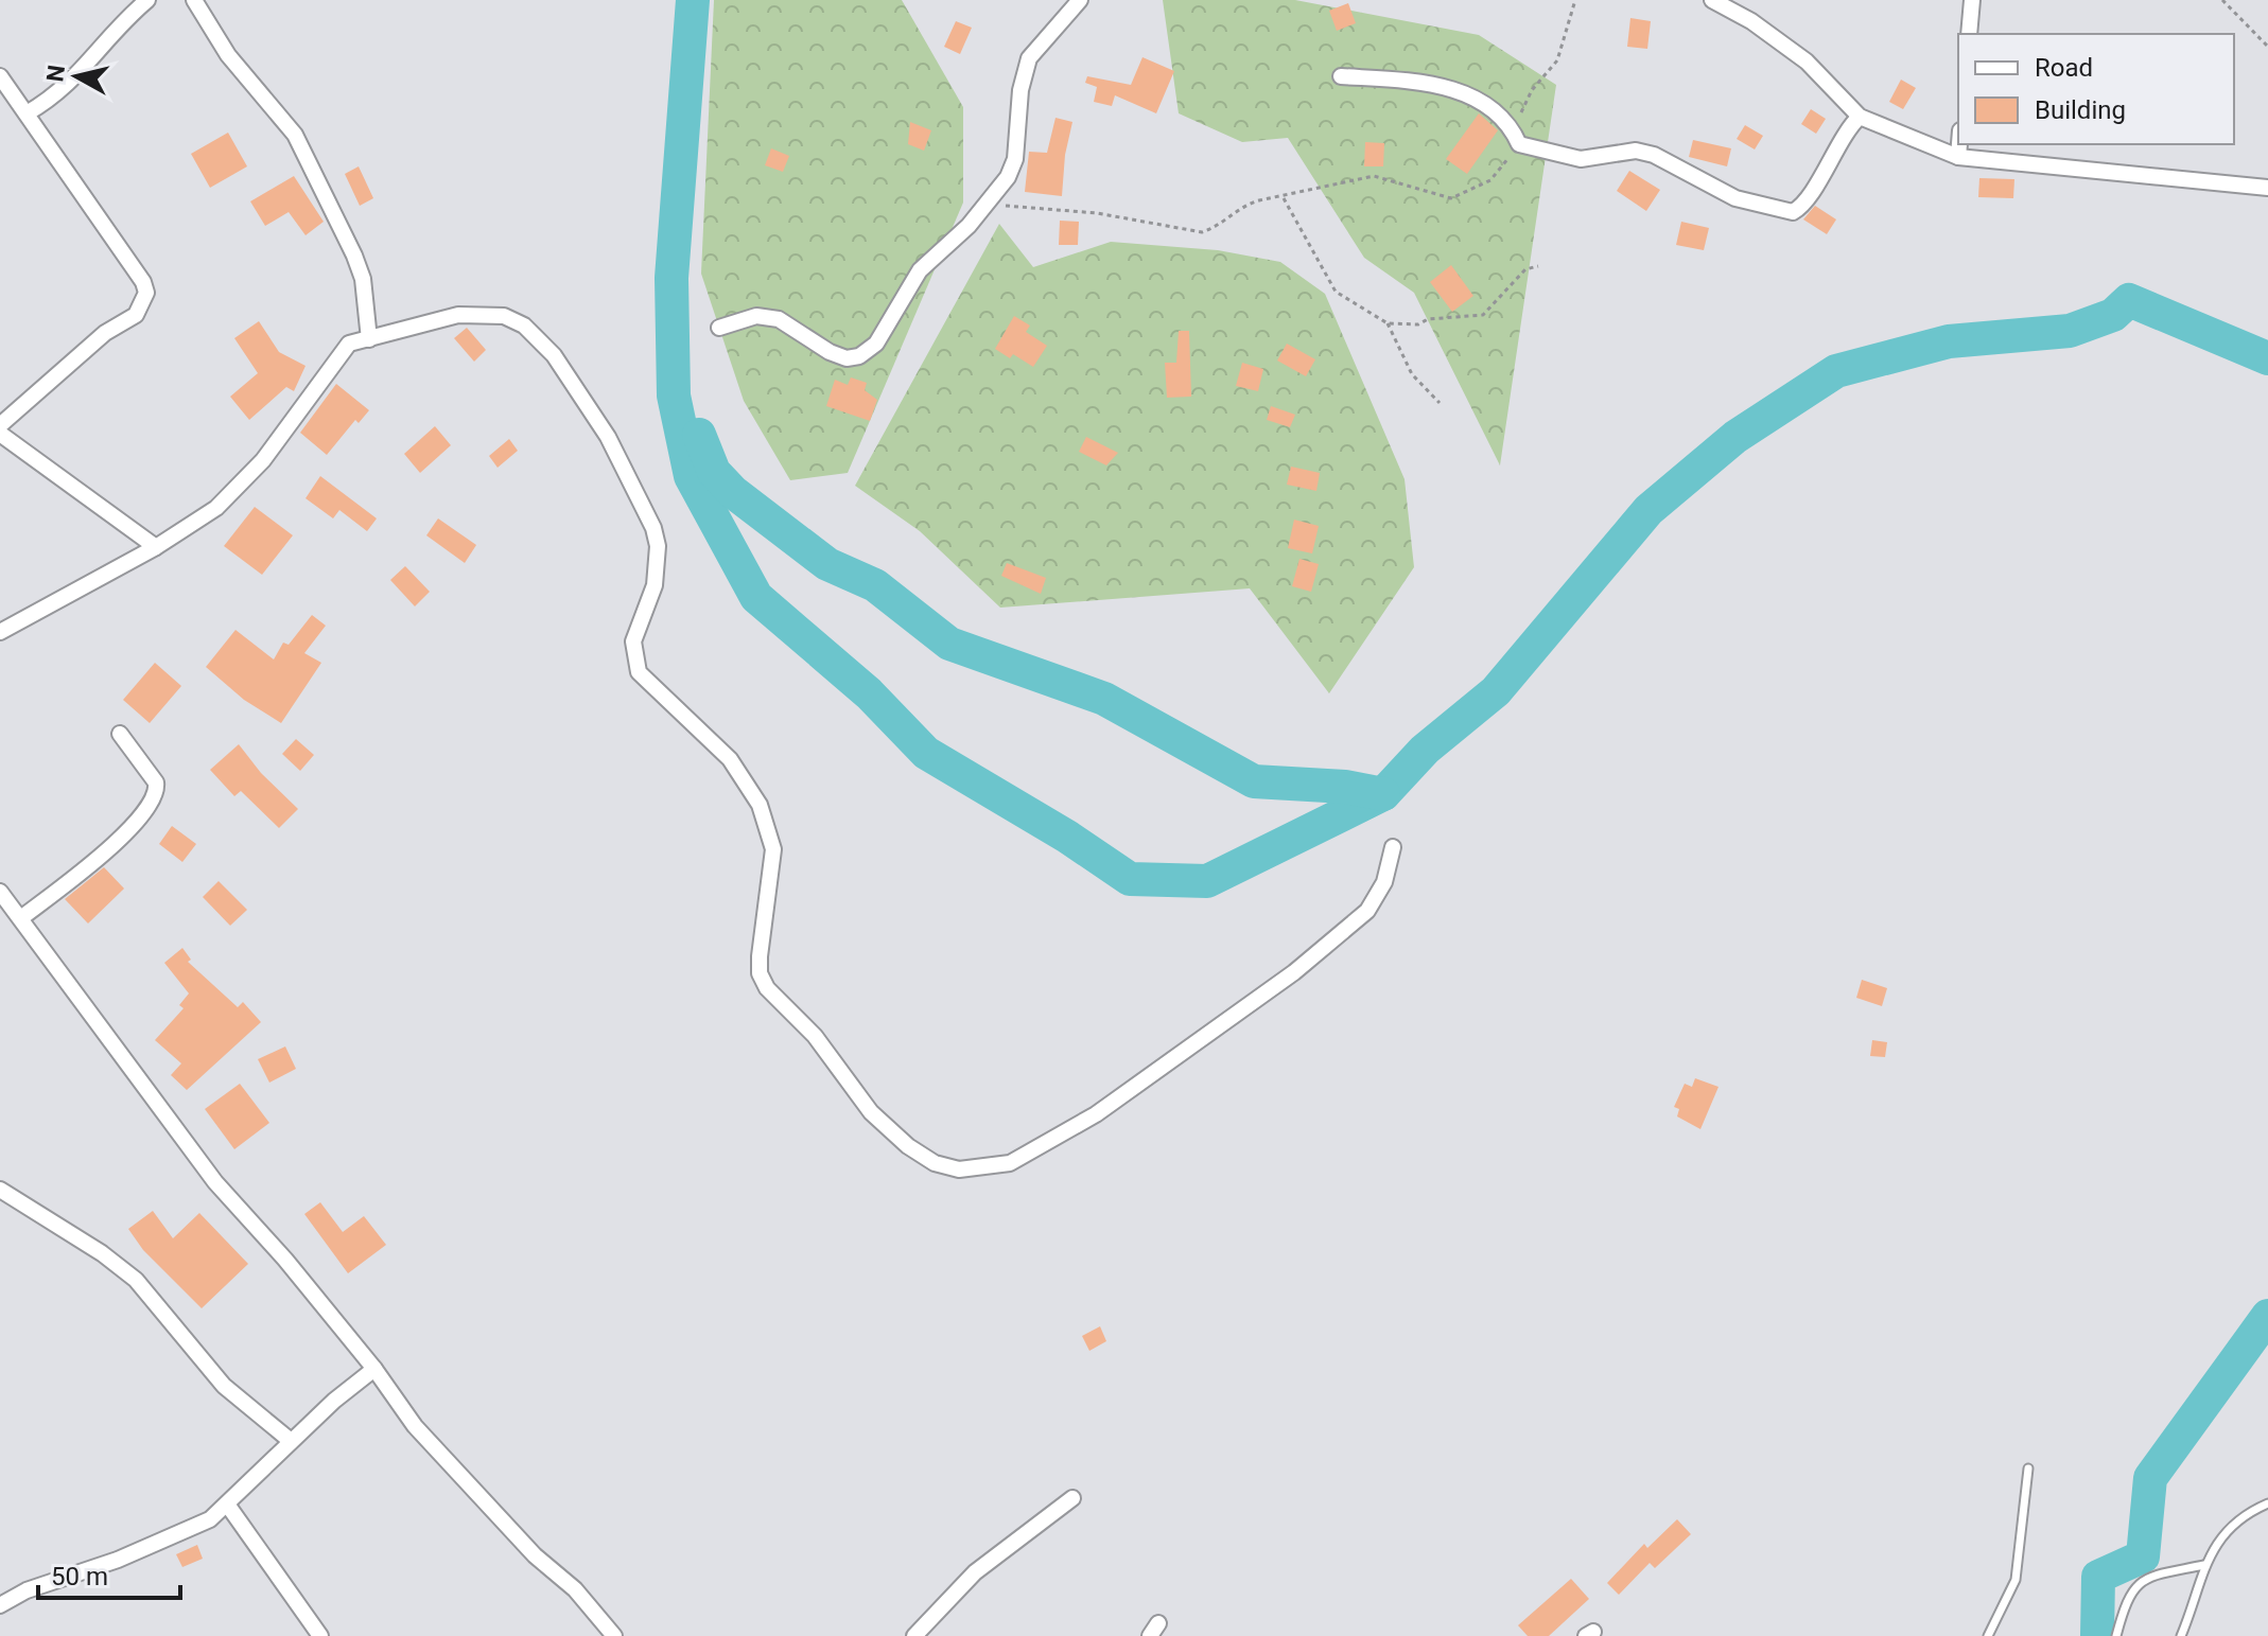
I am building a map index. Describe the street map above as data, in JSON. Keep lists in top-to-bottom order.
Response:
{
  "legend": ["Road", "Building"],
  "scale_bar": "50 m",
  "north": "left"
}
